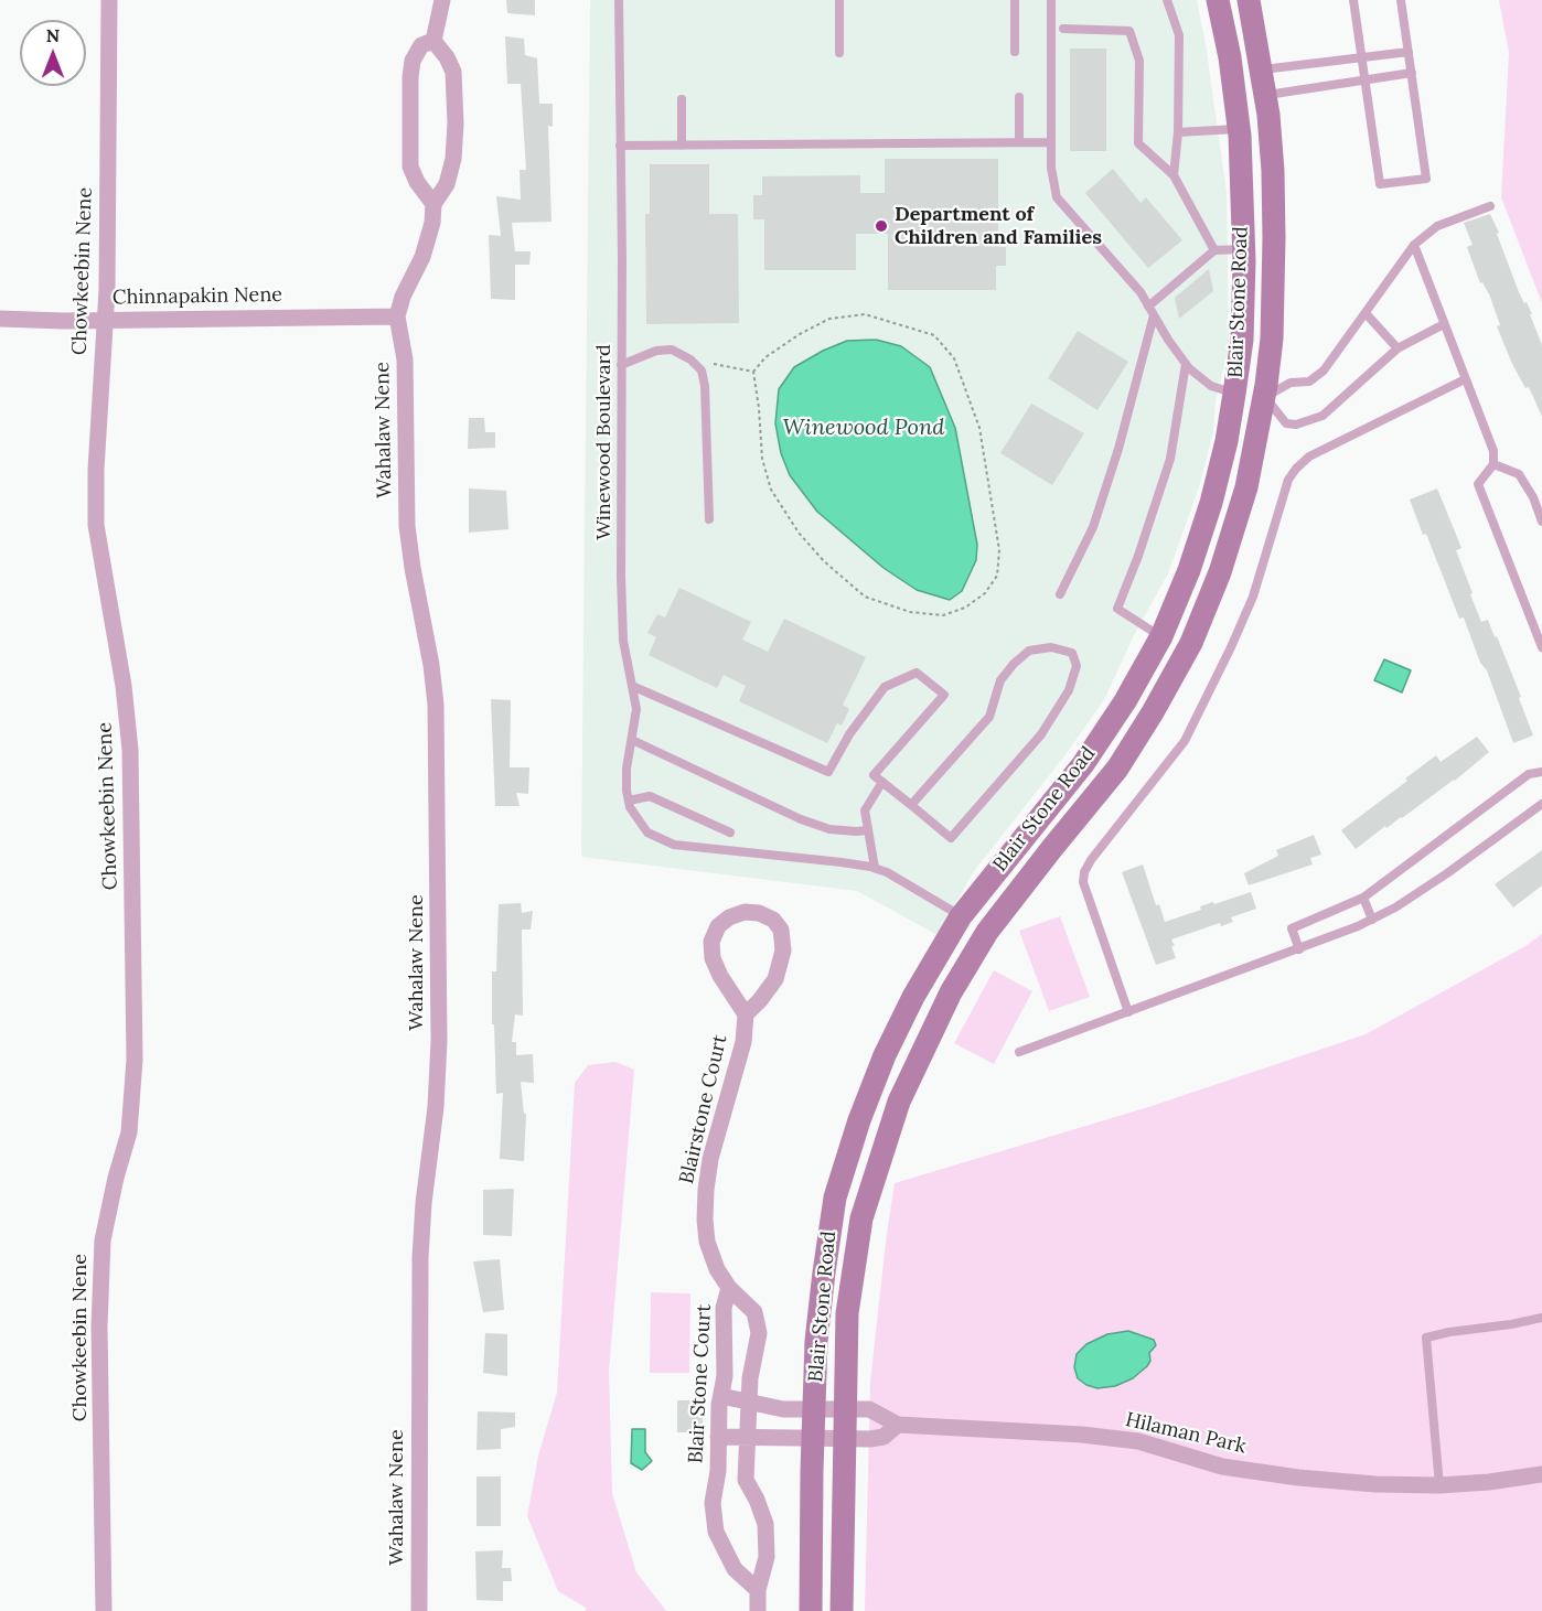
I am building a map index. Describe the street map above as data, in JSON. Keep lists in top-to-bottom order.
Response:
{
  "streets": {
    "main road": ["Blair Stone Road"],
    "street": [
      "Chowkeebin Nene",
      "Chinnapakin Nene",
      "Wahalaw Nene",
      "Blairstone Court",
      "Blair Stone Court",
      "Hilaman Park"
    ],
    "lane": ["Winewood Boulevard"]
  },
  "crossings": [
    ["Chowkeebin Nene", "Chinnapakin Nene"],
    ["Chinnapakin Nene", "Wahalaw Nene"],
    ["Blair Stone Road", "Winewood Boulevard"],
    ["Blair Stone Road", "Hilaman Park"],
    ["Blairstone Court", "Blair Stone Court"]
  ],
  "water": ["Winewood Pond"],
  "places": ["Department of Children and Families"],
  "north": "top"
}
